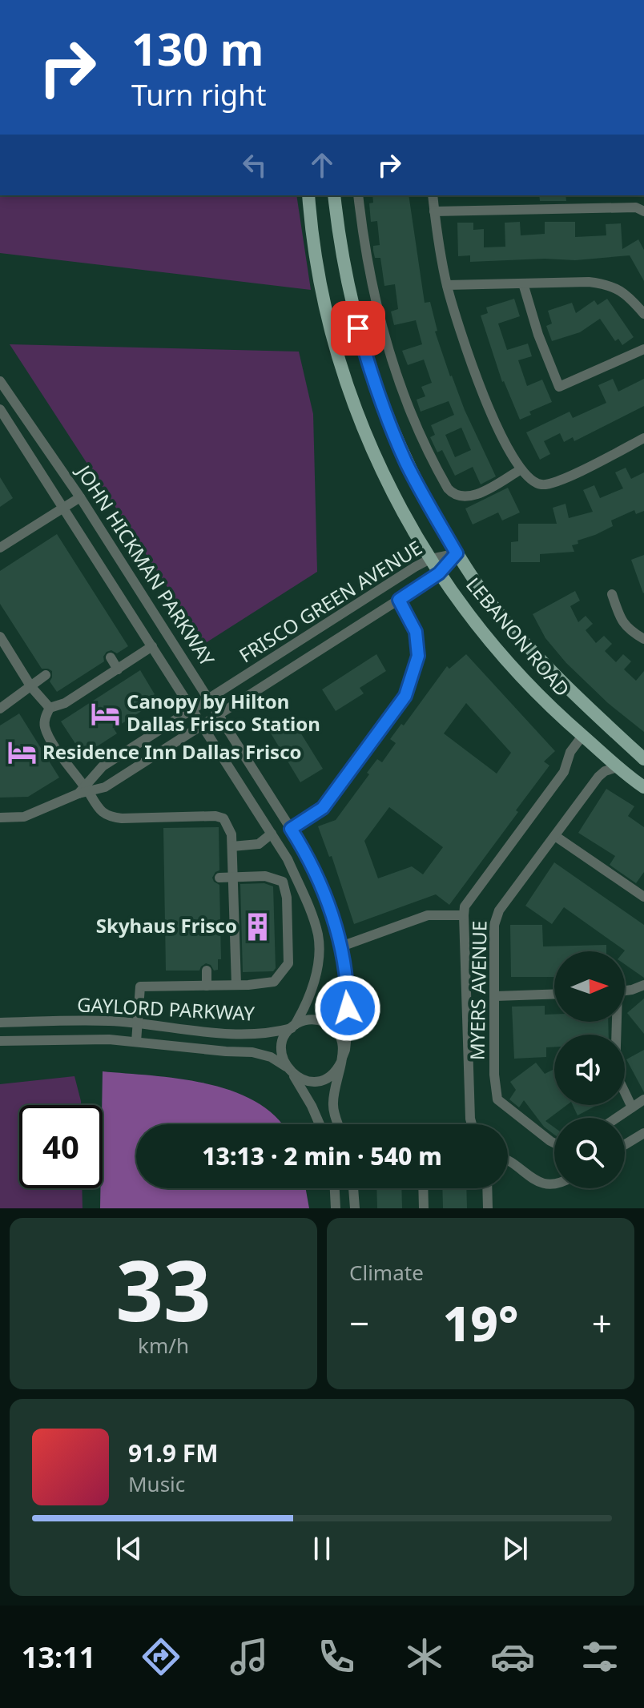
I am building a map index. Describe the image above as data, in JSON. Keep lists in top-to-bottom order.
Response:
{
  "streets": {
    "main road": ["LEBANON ROAD"],
    "street": [
      "JOHN HICKMAN PARKWAY",
      "FRISCO GREEN AVENUE",
      "MYERS AVENUE",
      "GAYLORD PARKWAY"
    ]
  },
  "crossings": [
    ["JOHN HICKMAN PARKWAY", "FRISCO GREEN AVENUE"],
    ["JOHN HICKMAN PARKWAY", "GAYLORD PARKWAY"],
    ["FRISCO GREEN AVENUE", "LEBANON ROAD"],
    ["LEBANON ROAD", "MYERS AVENUE"]
  ],
  "places": {
    "hotel": ["Canopy by Hilton Dallas Frisco Station", "Residence Inn Dallas Frisco"],
    "building": ["Skyhaus Frisco"]
  },
  "north": "right",
  "page": {
    "turn": ["130 m", "Turn right"],
    "limit": "40",
    "trip": "13:13 · 2 min · 540 m",
    "tile": [
      ["33", "km/h"],
      "Climate"
    ],
    "heat": ["−", "19°", "+"],
    "song": ["91.9 FM", "Music"],
    "tabs": "13:11"
  }
}
